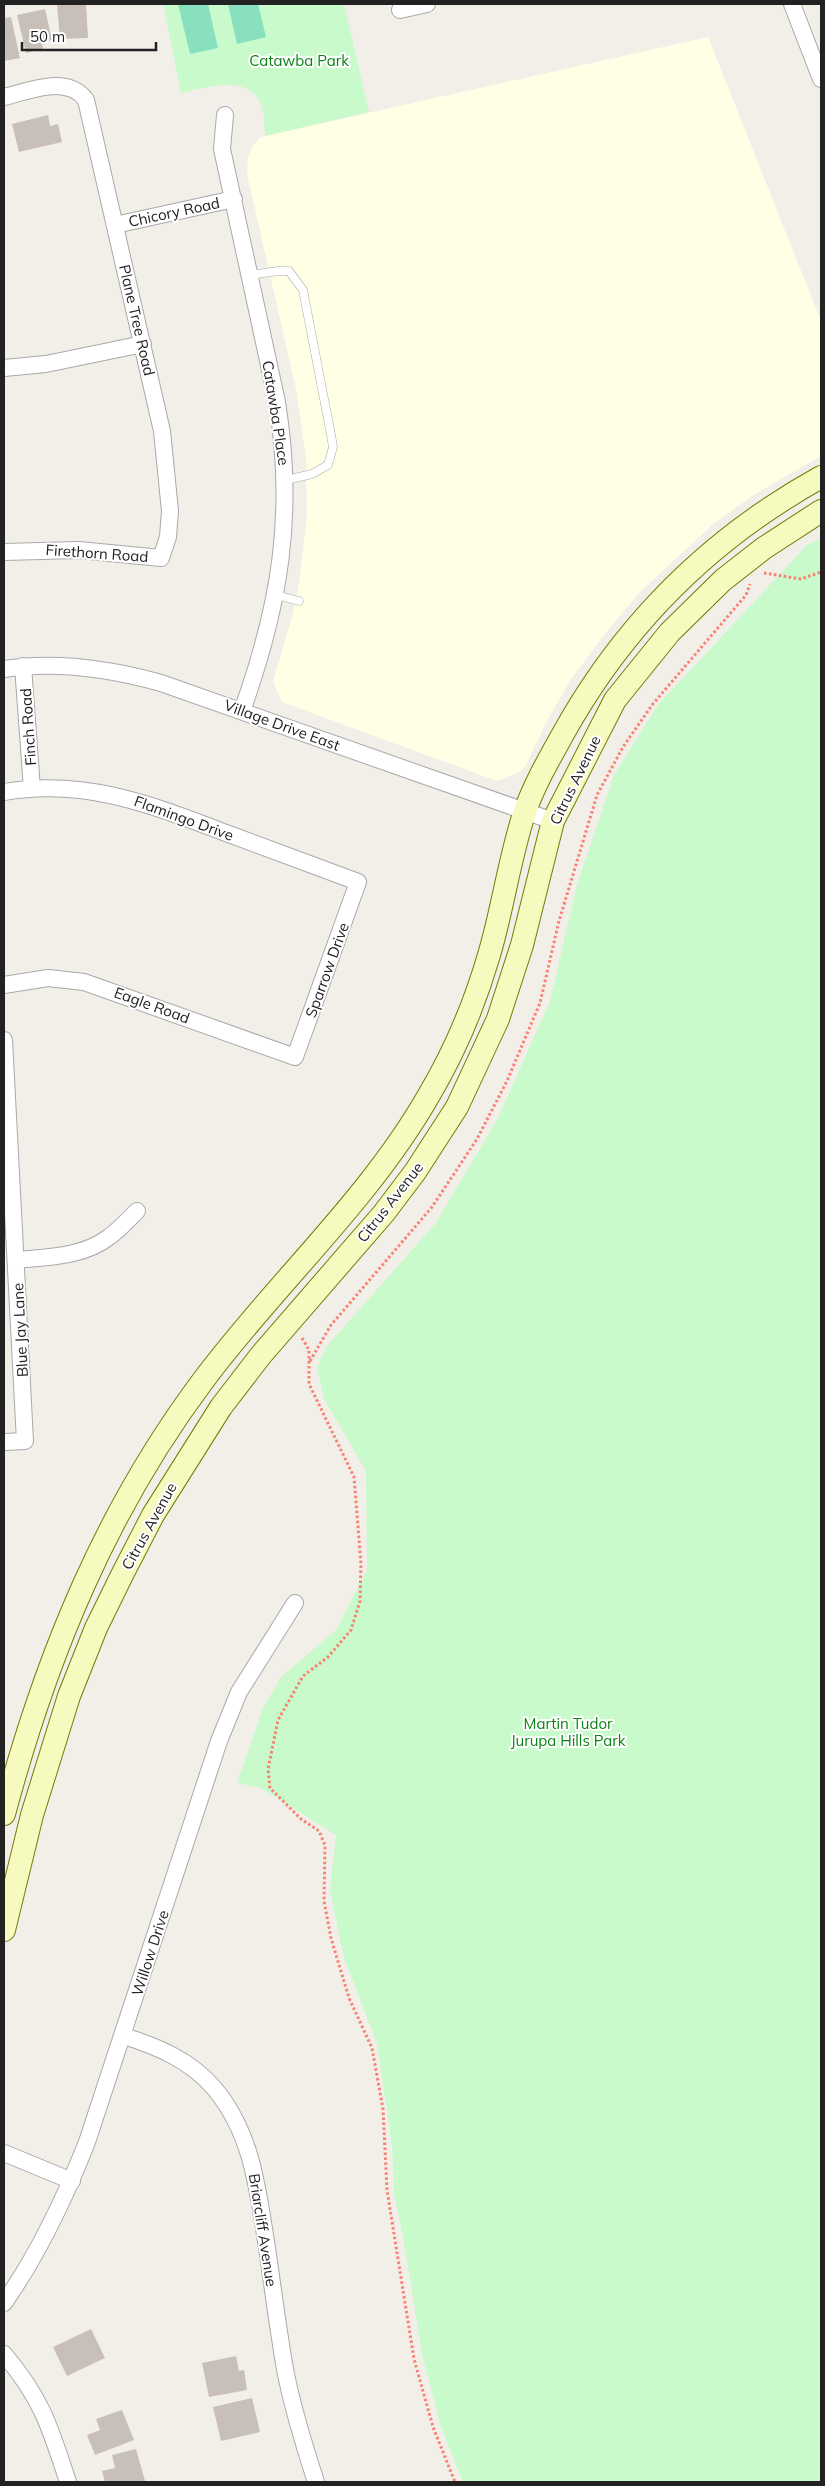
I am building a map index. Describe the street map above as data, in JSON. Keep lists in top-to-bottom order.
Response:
{
  "streets": {
    "street": [
      "Chicory Road",
      "Plane Tree Road",
      "Catawba Place",
      "Firethorn Road",
      "Village Drive East",
      "Finch Road",
      "Citrus Avenue",
      "Flamingo Drive",
      "Sparrow Drive",
      "Eagle Road",
      "Blue Jay Lane",
      "Willow Drive",
      "Briarcliff Avenue"
    ]
  },
  "crossings": [
    ["Chicory Road", "Plane Tree Road"],
    ["Chicory Road", "Catawba Place"],
    ["Plane Tree Road", "Firethorn Road"],
    ["Catawba Place", "Village Drive East"],
    ["Village Drive East", "Finch Road"],
    ["Village Drive East", "Citrus Avenue"],
    ["Finch Road", "Flamingo Drive"],
    ["Flamingo Drive", "Sparrow Drive"],
    ["Sparrow Drive", "Eagle Road"],
    ["Willow Drive", "Briarcliff Avenue"]
  ],
  "parks": ["Catawba Park", "Martin Tudor Jurupa Hills Park"],
  "scale_bar": "50 m"
}
